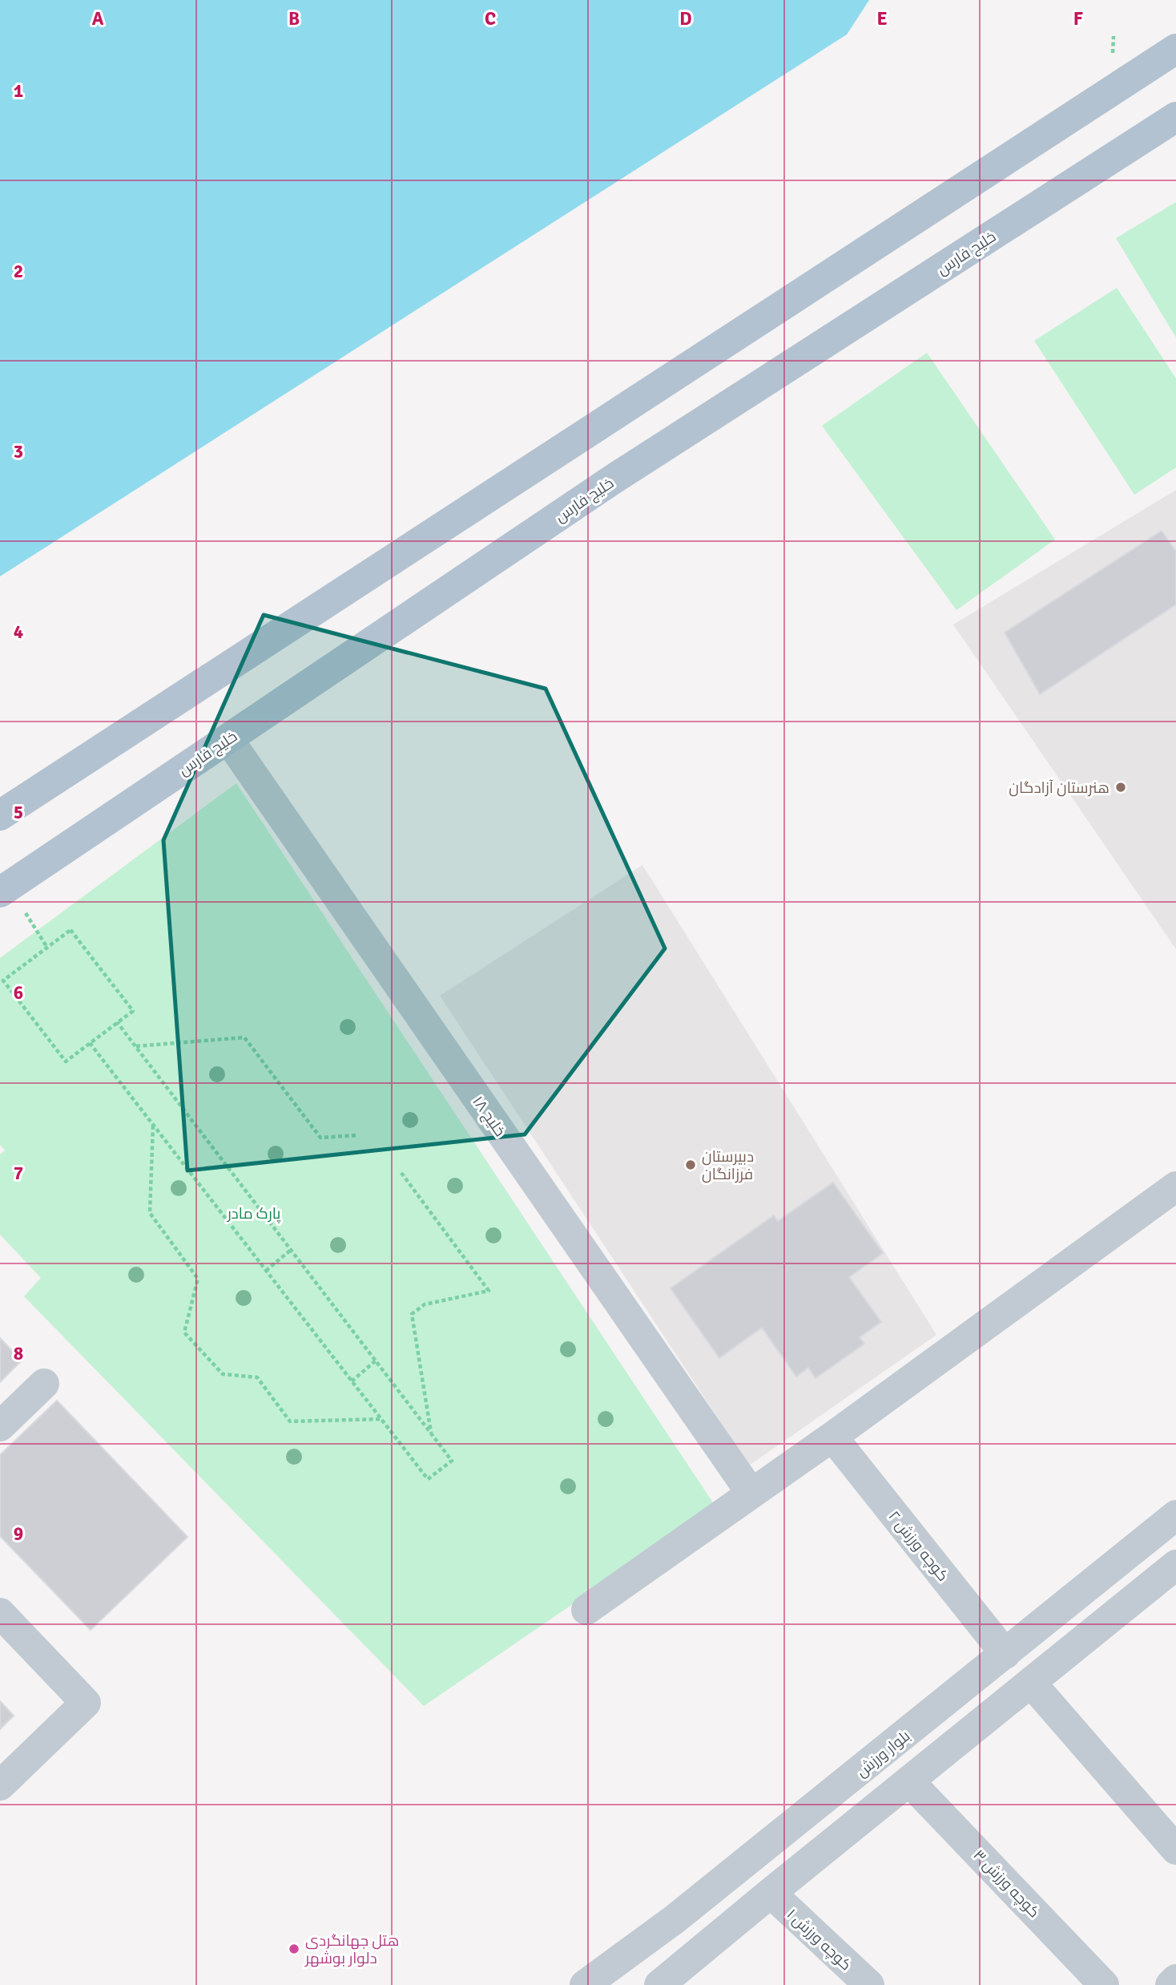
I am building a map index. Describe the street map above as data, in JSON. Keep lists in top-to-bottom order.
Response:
{
  "streets": {
    "main road": ["خلیج فارس"],
    "street": [
      "خلیج ۱۸",
      "کوچه ورزش ۲",
      "بلوار ورزش",
      "کوچه ورزش ۳",
      "کوچه ورزش ۱"
    ]
  },
  "crossings": [
    ["خلیج فارس", "خلیج ۱۸"],
    ["کوچه ورزش ۲", "بلوار ورزش"]
  ],
  "parks": ["پارک مادر"],
  "places": ["هنرستان آزادگان", "دبیرستان فرزانگان", "هتل جهانگردی دلوار بوشهر"],
  "grid": {
    "columns": [
      "A",
      "B",
      "C",
      "D",
      "E",
      "F"
    ],
    "rows": [
      "1",
      "2",
      "3",
      "4",
      "5",
      "6",
      "7",
      "8",
      "9"
    ]
  }
}
